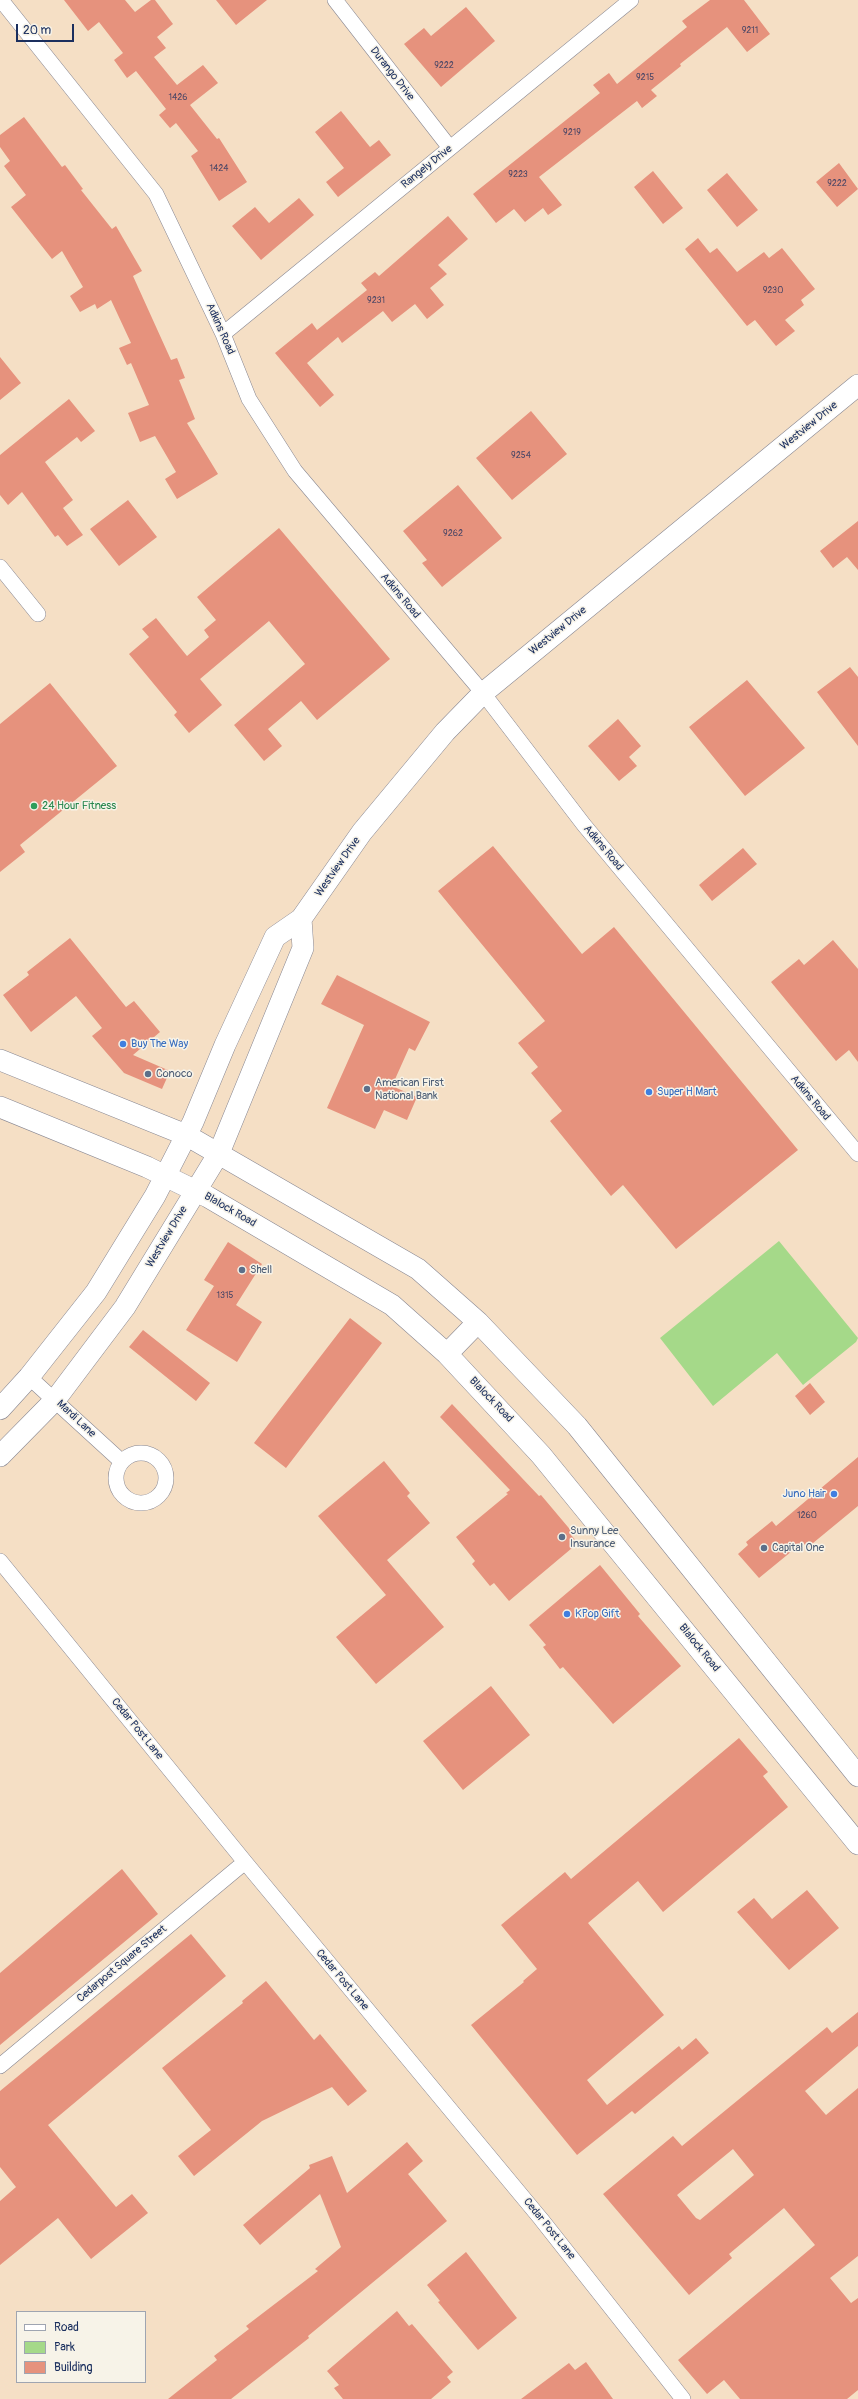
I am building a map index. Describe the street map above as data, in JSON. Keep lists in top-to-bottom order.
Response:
{
  "streets": {
    "main road": ["Westview Drive", "Blalock Road"],
    "street": [
      "Durango Drive",
      "Rangely Drive",
      "Adkins Road",
      "Mardi Lane",
      "Cedar Post Lane",
      "Cedarpost Square Street"
    ]
  },
  "crossings": [
    ["Durango Drive", "Rangely Drive"],
    ["Rangely Drive", "Adkins Road"],
    ["Adkins Road", "Westview Drive"],
    ["Westview Drive", "Blalock Road"],
    ["Westview Drive", "Mardi Lane"],
    ["Cedar Post Lane", "Cedarpost Square Street"]
  ],
  "places": [
    "24 Hour Fitness",
    "Buy The Way",
    "Conoco",
    "American First National Bank",
    "Super H Mart",
    "Shell",
    "Juno Hair",
    "Sunny Lee Insurance",
    "Capital One",
    "KPop Gift"
  ],
  "house_numbers": [
    "9211",
    "9222",
    "9215",
    "1426",
    "9219",
    "1424",
    "9223",
    "9222",
    "9230",
    "9231",
    "9254",
    "9262",
    "1315",
    "1260"
  ],
  "legend": ["Road", "Park", "Building"],
  "scale_bar": "20 m"
}
